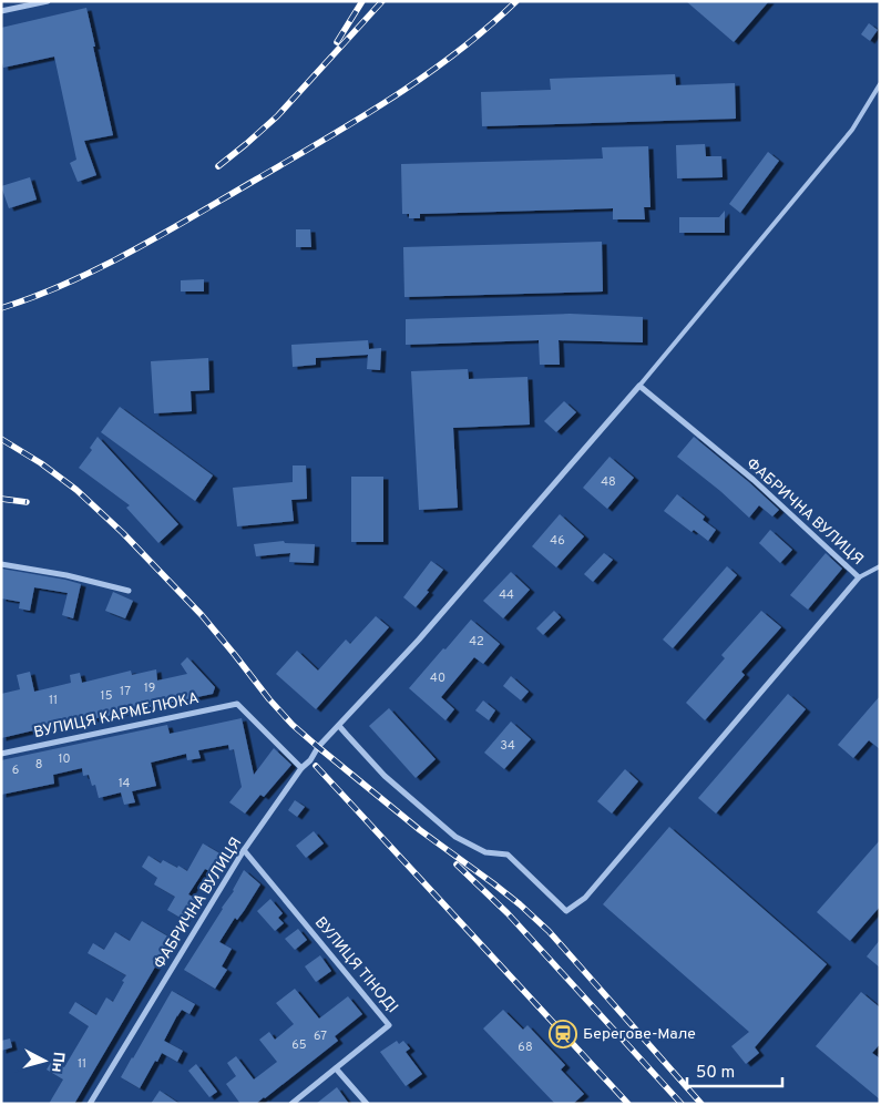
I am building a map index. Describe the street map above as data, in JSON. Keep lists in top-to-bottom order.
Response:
{
  "streets": {
    "street": ["ФАБРИЧНА ВУЛИЦЯ", "ВУЛИЦЯ КАРМЕЛЮКА", "ВУЛИЦЯ ТІНОДІ"]
  },
  "crossings": [
    ["ФАБРИЧНА ВУЛИЦЯ", "ВУЛИЦЯ КАРМЕЛЮКА"],
    ["ФАБРИЧНА ВУЛИЦЯ", "ВУЛИЦЯ ТІНОДІ"]
  ],
  "places": {
    "station": ["Берегове-Мале"]
  },
  "house_numbers": [
    "48",
    "46",
    "44",
    "42",
    "40",
    "19",
    "17",
    "15",
    "11",
    "34",
    "10",
    "8",
    "6",
    "14",
    "67",
    "65",
    "68",
    "11"
  ],
  "scale_bar": "50 m",
  "north": "right"
}
